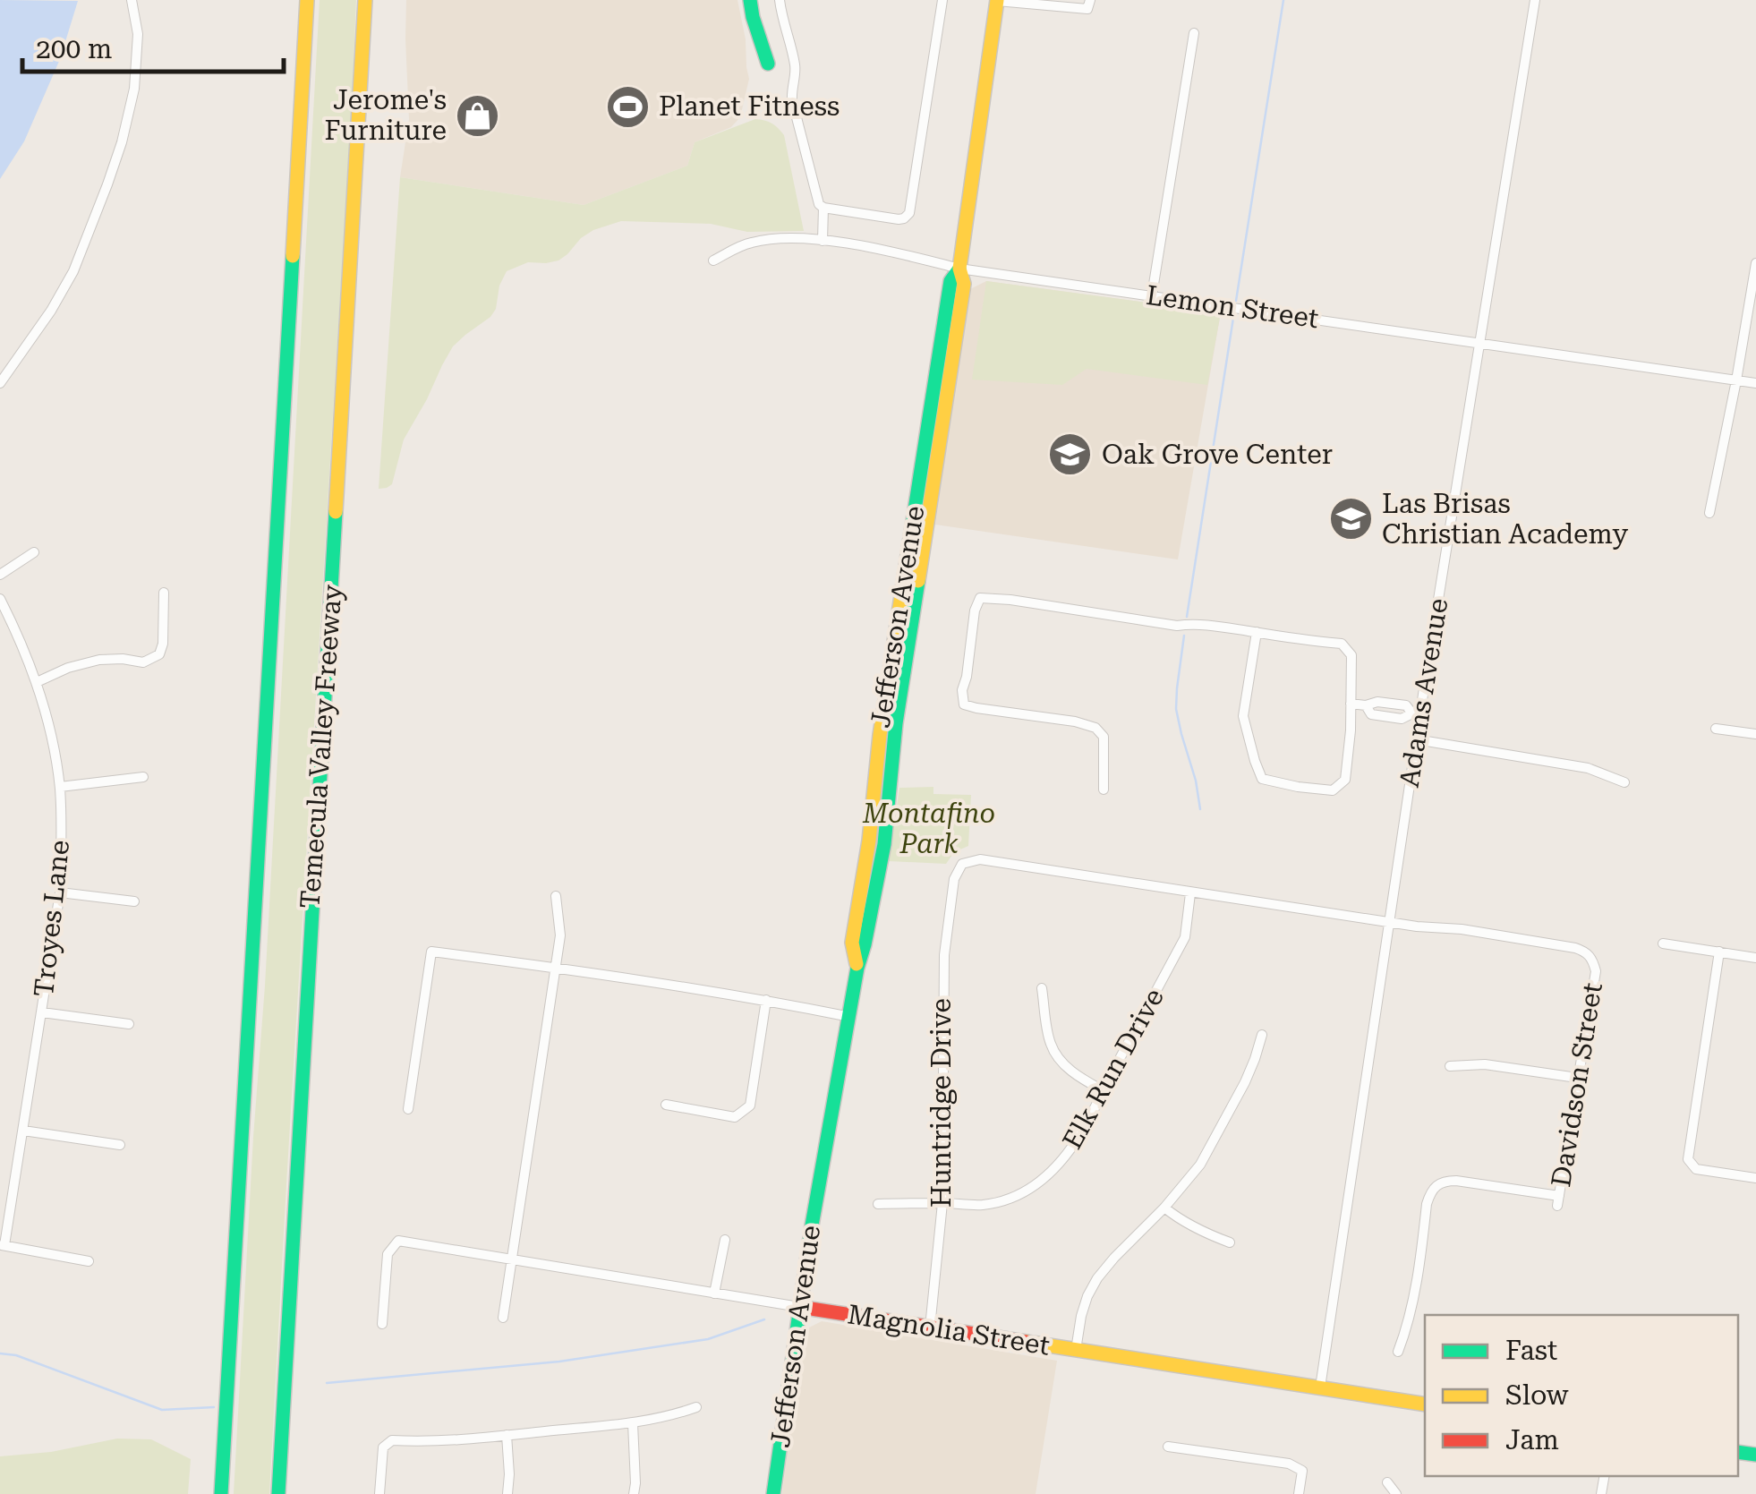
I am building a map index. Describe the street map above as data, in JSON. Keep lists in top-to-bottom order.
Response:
{
  "streets": {
    "main road": ["Jefferson Avenue", "Temecula Valley Freeway", "Magnolia Street"],
    "street": [
      "Lemon Street",
      "Adams Avenue",
      "Troyes Lane",
      "Elk Run Drive",
      "Davidson Street",
      "Huntridge Drive"
    ]
  },
  "crossings": [
    ["Lemon Street", "Jefferson Avenue"],
    ["Lemon Street", "Adams Avenue"],
    ["Jefferson Avenue", "Magnolia Street"],
    ["Adams Avenue", "Davidson Street"],
    ["Adams Avenue", "Magnolia Street"],
    ["Elk Run Drive", "Huntridge Drive"],
    ["Huntridge Drive", "Magnolia Street"]
  ],
  "parks": ["Montafino Park"],
  "places": {
    "sports": ["Planet Fitness"],
    "shop": ["Jerome's Furniture"],
    "school or university": ["Oak Grove Center", "Las Brisas Christian Academy"]
  },
  "legend": ["Fast", "Slow", "Jam"],
  "scale_bar": "200 m"
}
